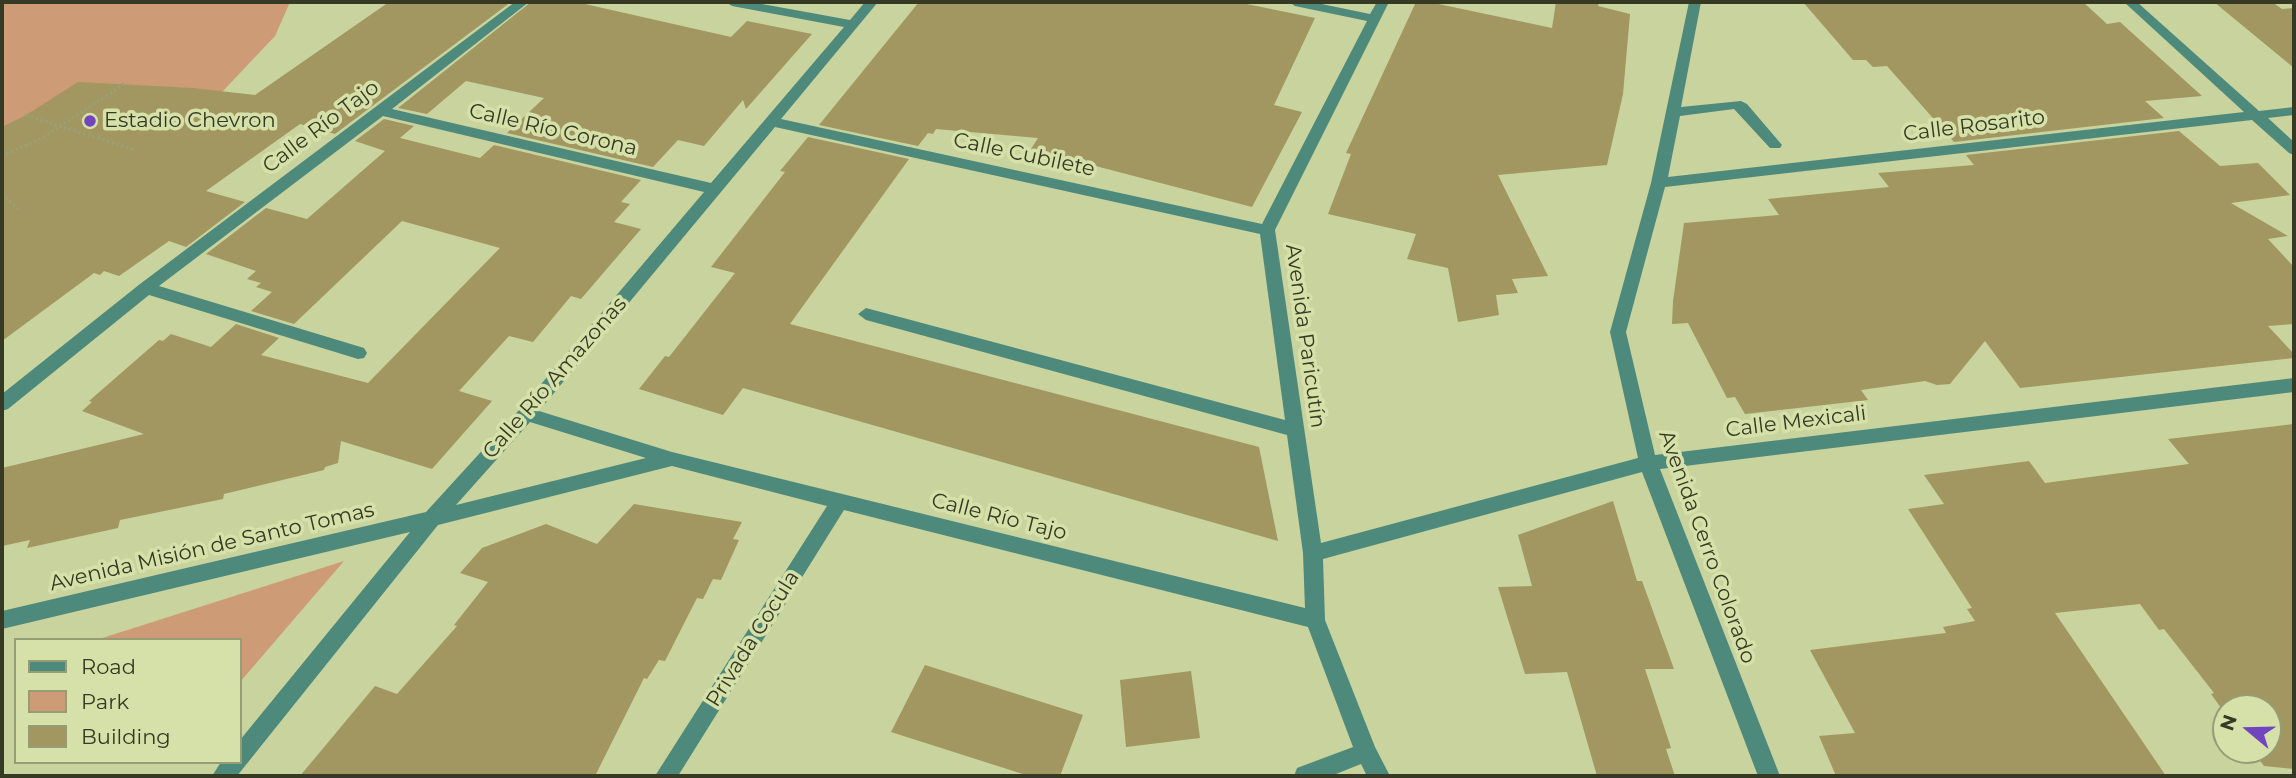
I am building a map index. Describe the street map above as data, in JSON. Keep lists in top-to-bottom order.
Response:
{
  "streets": {
    "street": [
      "Calle Rosarito",
      "Calle Río Tajo",
      "Calle Río Corona",
      "Calle Cubilete",
      "Avenida Paricutín",
      "Calle Río Amazonas",
      "Calle Mexicali",
      "Avenida Misión de Santo Tomas",
      "Avenida Cerro Colorado",
      "Privada Cocula"
    ]
  },
  "crossings": [
    ["Calle Rosarito", "Avenida Cerro Colorado"],
    ["Calle Río Tajo", "Calle Río Corona"],
    ["Calle Río Tajo", "Avenida Paricutín"],
    ["Calle Río Tajo", "Calle Río Amazonas"],
    ["Calle Río Tajo", "Avenida Misión de Santo Tomas"],
    ["Calle Río Tajo", "Privada Cocula"],
    ["Calle Río Corona", "Calle Río Amazonas"],
    ["Calle Cubilete", "Avenida Paricutín"],
    ["Calle Cubilete", "Calle Río Amazonas"],
    ["Avenida Paricutín", "Calle Mexicali"],
    ["Calle Río Amazonas", "Avenida Misión de Santo Tomas"],
    ["Calle Mexicali", "Avenida Cerro Colorado"]
  ],
  "places": ["Estadio Chevron"],
  "legend": ["Road", "Park", "Building"],
  "north": "left"
}
